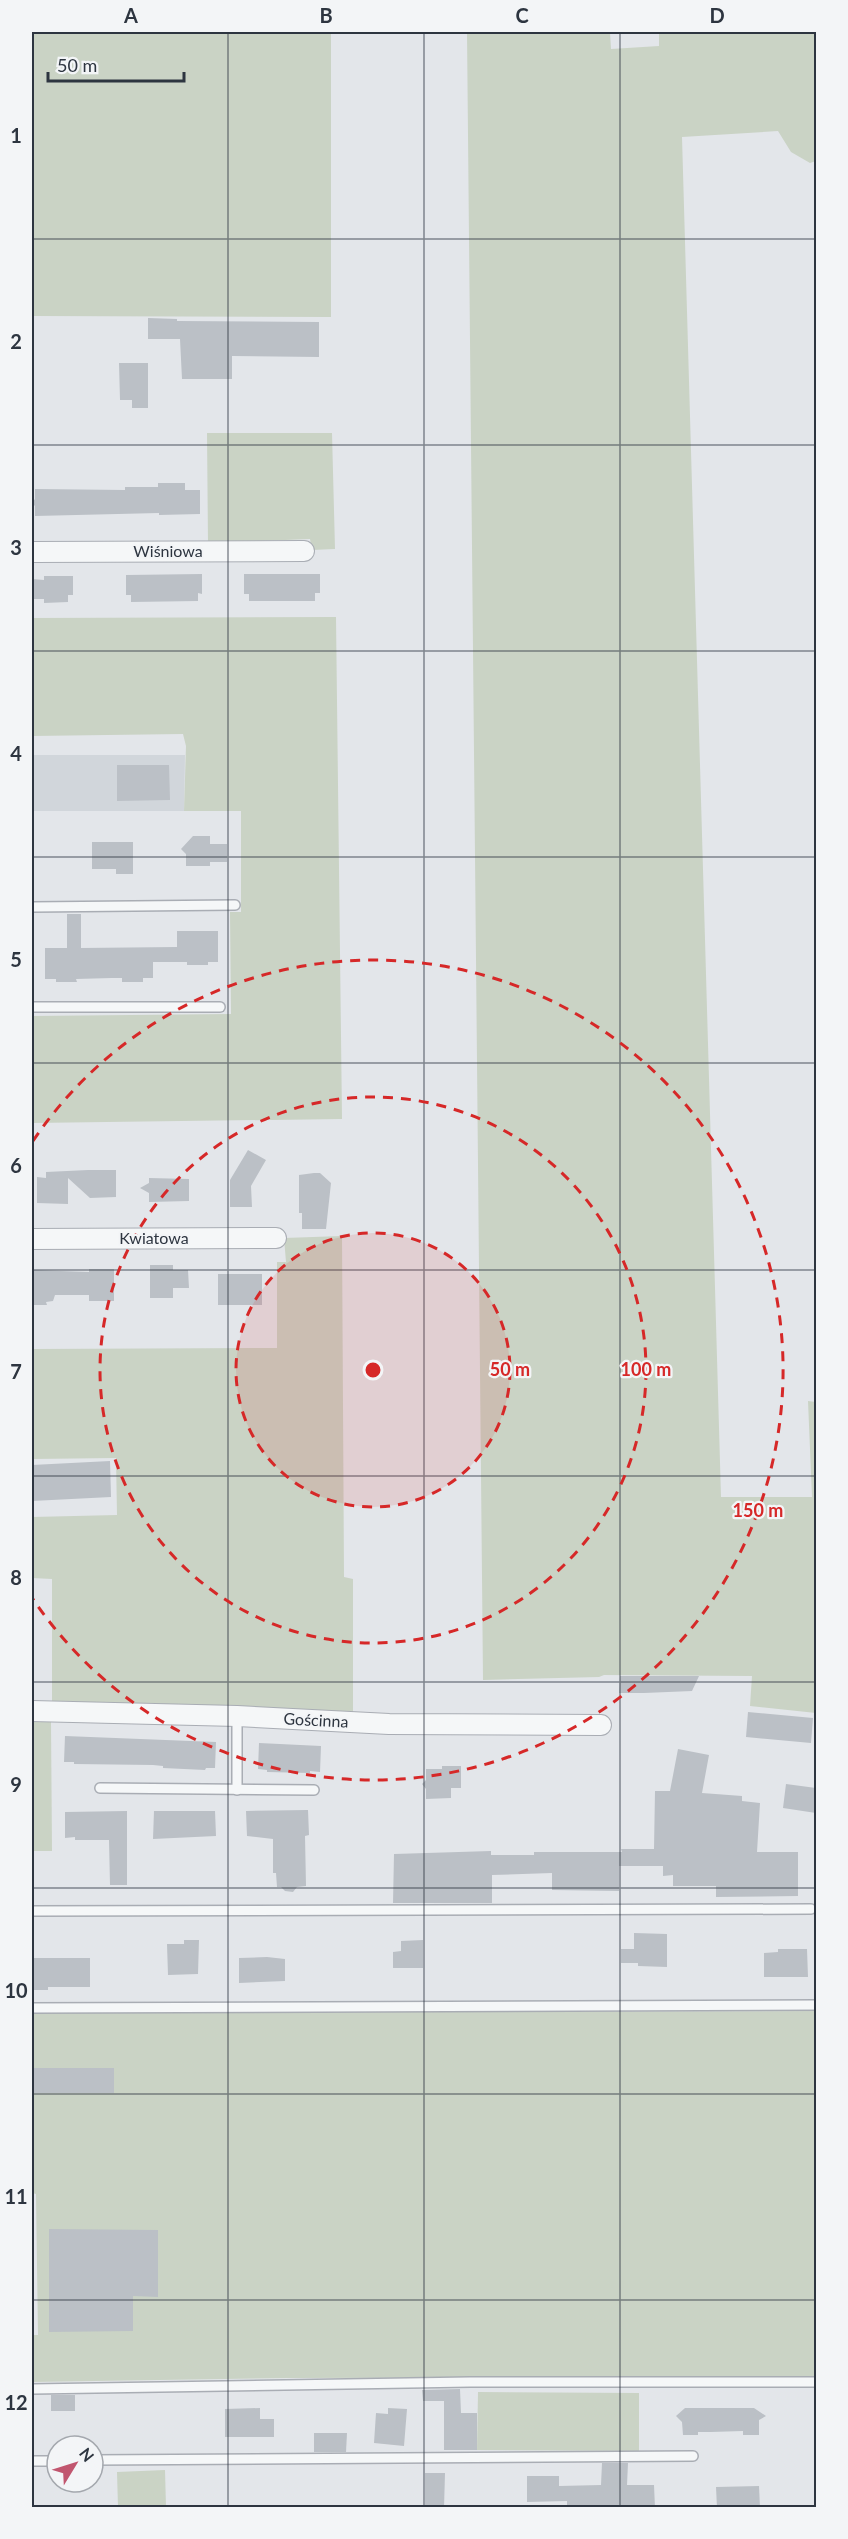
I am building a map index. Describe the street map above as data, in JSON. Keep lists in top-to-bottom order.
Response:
{
  "streets": {
    "street": ["Wiśniowa", "Kwiatowa", "Gościnna"]
  },
  "scale_bar": "50 m",
  "north": "top right",
  "grid": {
    "columns": [
      "A",
      "B",
      "C",
      "D"
    ],
    "rows": [
      "1",
      "2",
      "3",
      "4",
      "5",
      "6",
      "7",
      "8",
      "9",
      "10",
      "11",
      "12"
    ]
  },
  "rings": ["50 m", "100 m", "150 m"]
}
